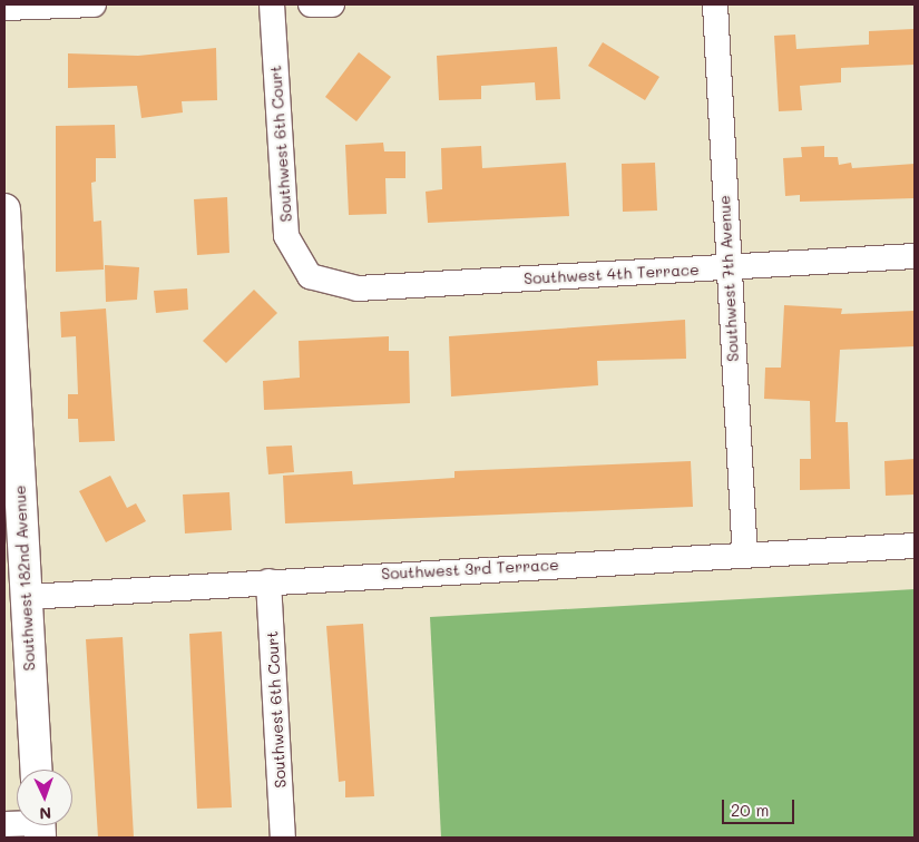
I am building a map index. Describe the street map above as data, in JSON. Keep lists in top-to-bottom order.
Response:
{
  "streets": {
    "street": [
      "Southwest 6th Court",
      "Southwest 4th Terrace",
      "Southwest 7th Avenue",
      "Southwest 3rd Terrace",
      "Southwest 182nd Avenue"
    ]
  },
  "crossings": [
    ["Southwest 6th Court", "Southwest 4th Terrace"],
    ["Southwest 6th Court", "Southwest 3rd Terrace"],
    ["Southwest 4th Terrace", "Southwest 7th Avenue"],
    ["Southwest 7th Avenue", "Southwest 3rd Terrace"],
    ["Southwest 3rd Terrace", "Southwest 182nd Avenue"]
  ],
  "scale_bar": "20 m",
  "north": "bottom"
}
